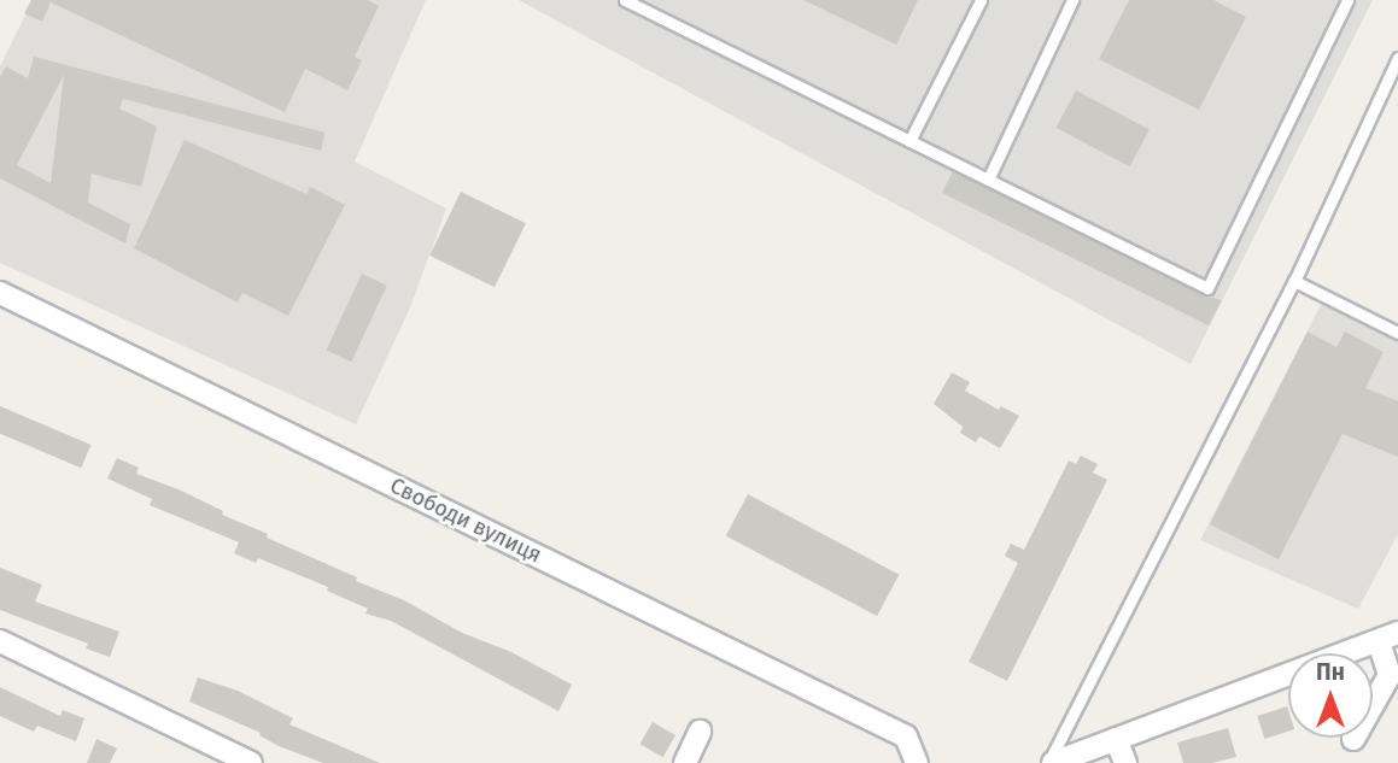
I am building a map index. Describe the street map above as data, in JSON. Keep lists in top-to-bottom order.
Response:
{
  "streets": {
    "street": ["Свободи вулиця"]
  },
  "north": "top"
}
